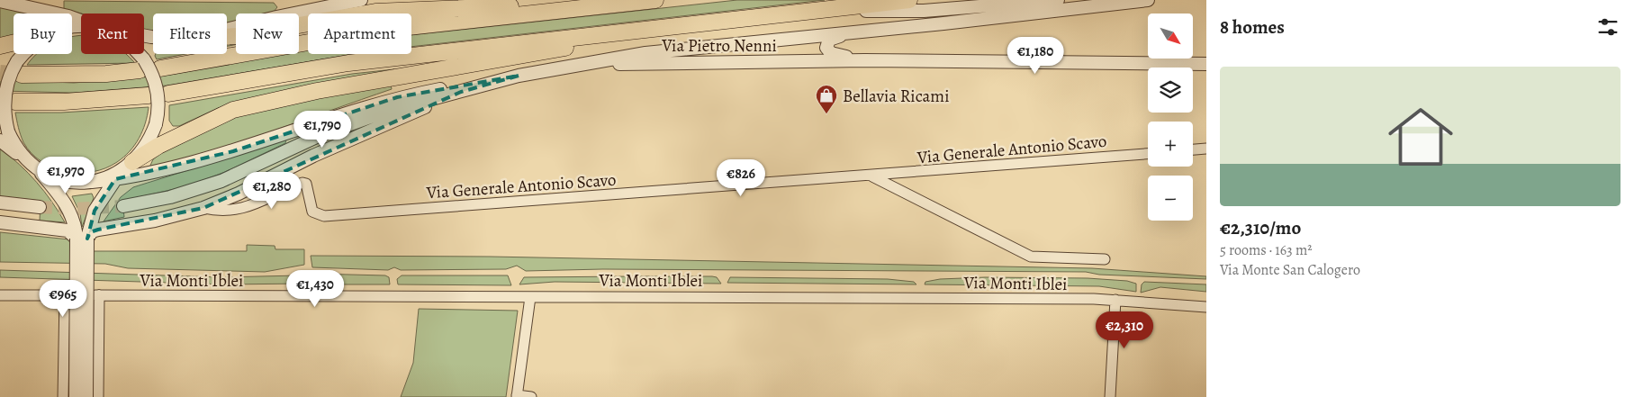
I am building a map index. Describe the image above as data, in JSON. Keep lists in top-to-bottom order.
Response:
{
  "streets": {
    "street": ["Via Pietro Nenni", "Via Generale Antonio Scavo", "Via Monti Iblei"]
  },
  "places": {
    "shop": ["Bellavia Ricami"]
  },
  "north": "bottom right",
  "page": {
    "heading": "8 homes",
    "map_buttons": ["+", "−"],
    "chip": [
      "Buy",
      "Rent",
      "Filters",
      "New",
      "Apartment"
    ],
    "price": [
      "€1,180",
      "€1,790",
      "€1,970",
      "€826",
      "€1,280",
      "€1,430",
      "€965",
      "€2,310"
    ],
    "list": [
      {
        "name": "€2,310/mo",
        "note": "5 rooms · 163 m² · Via Monte San Calogero"
      }
    ]
  }
}
